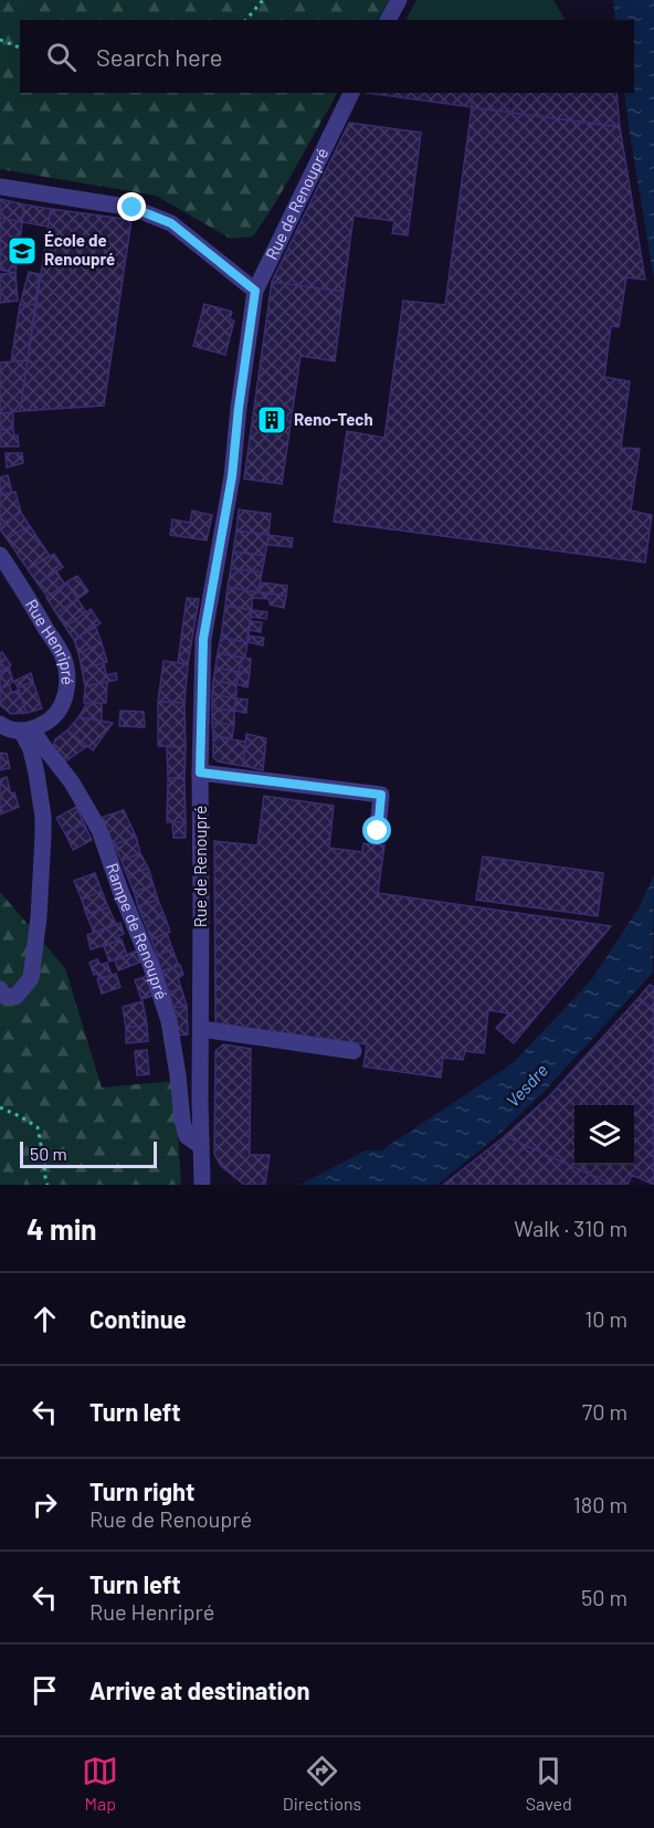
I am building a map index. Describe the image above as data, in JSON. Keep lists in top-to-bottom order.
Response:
{
  "streets": {
    "street": ["Rue de Renoupré", "Rue Henripré", "Rampe de Renoupré"]
  },
  "crossings": [
    ["Rue de Renoupré", "Rampe de Renoupré"],
    ["Rue Henripré", "Rampe de Renoupré"]
  ],
  "water": ["Vesdre"],
  "places": {
    "school or university": ["École de Renoupré"],
    "building": ["Reno-Tech"]
  },
  "scale_bar": "50 m",
  "page": {
    "search": "Search here",
    "scale": "50 m",
    "heading": ["4 min", "Walk · 310 m"],
    "list": [
      ["Continue", "10 m"],
      ["Turn left", "70 m"],
      ["Turn right", "Rue de Renoupré", "180 m"],
      ["Turn left", "Rue Henripré", "50 m"],
      "Arrive at destination"
    ],
    "nav": ["Map", "Directions", "Saved"]
  }
}
